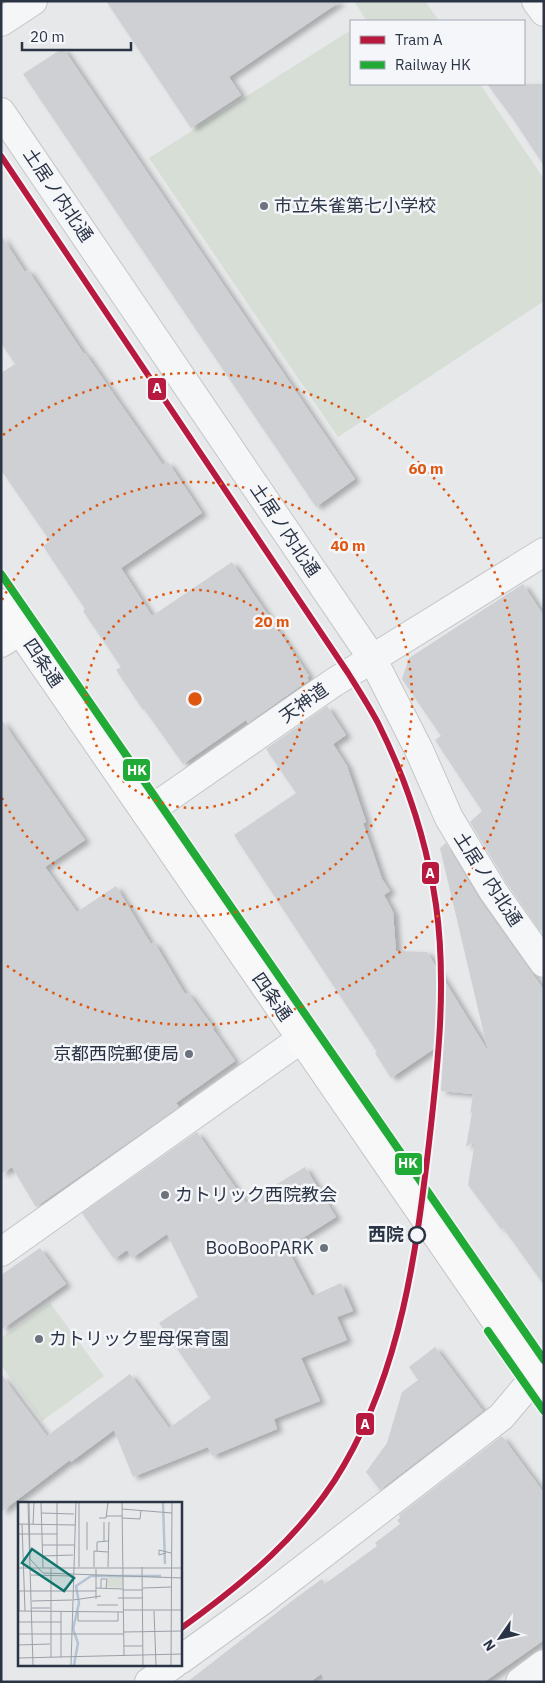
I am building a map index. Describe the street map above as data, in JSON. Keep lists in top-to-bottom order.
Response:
{
  "streets": {
    "main road": ["四条通"],
    "street": ["土居ノ内北通", "天神道"]
  },
  "crossings": [
    ["土居ノ内北通", "天神道"],
    ["四条通", "天神道"]
  ],
  "places": [
    "市立朱雀第七小学校",
    "京都西院郵便局",
    "カトリック西院教会",
    "西院",
    "BooBooPARK",
    "カトリック聖母保育園"
  ],
  "lines": ["tram line A", "rail line HK"],
  "legend": ["Tram A", "Railway HK"],
  "scale_bar": "20 m",
  "north": "bottom left",
  "rings": ["60 m", "40 m", "20 m"]
}
